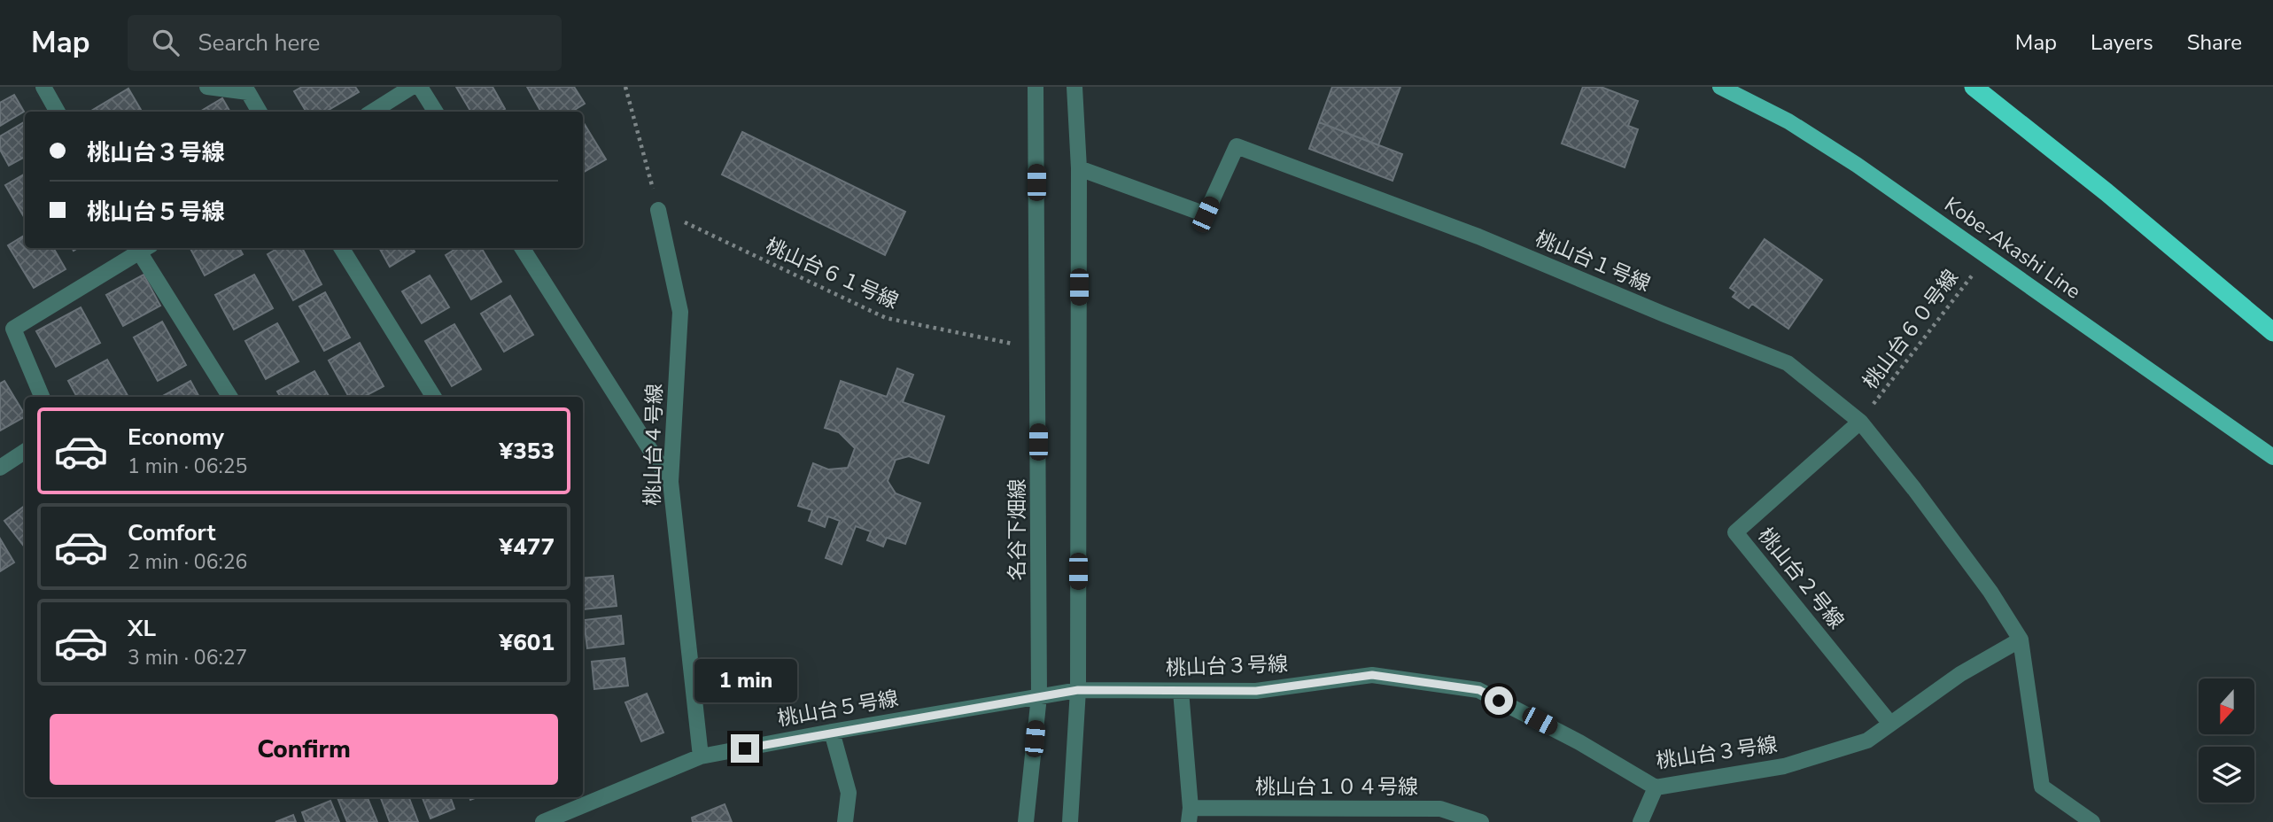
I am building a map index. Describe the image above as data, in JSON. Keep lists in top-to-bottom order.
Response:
{
  "streets": {
    "main road": ["Kobe-Akashi Line"],
    "street": [
      "桃山台１号線",
      "桃山台４号線",
      "名谷下畑線",
      "桃山台２号線",
      "桃山台３号線",
      "桃山台５号線",
      "桃山台１０４号線"
    ],
    "path": ["桃山台６１号線", "桃山台６０号線"]
  },
  "crossings": [
    ["Kobe-Akashi Line", "桃山台６０号線"],
    ["桃山台１号線", "桃山台６０号線"],
    ["桃山台１号線", "桃山台２号線"],
    ["桃山台１号線", "桃山台３号線"],
    ["桃山台６１号線", "桃山台４号線"],
    ["桃山台６１号線", "名谷下畑線"],
    ["桃山台６０号線", "桃山台２号線"],
    ["桃山台４号線", "桃山台５号線"],
    ["名谷下畑線", "桃山台５号線"],
    ["桃山台２号線", "桃山台３号線"],
    ["桃山台３号線", "桃山台５号線"]
  ],
  "north": "bottom",
  "page": {
    "header": "Map",
    "search": "Search here",
    "nav": ["Map", "Layers", "Share"],
    "banner": ["桃山台３号線", "桃山台５号線"],
    "list": [
      {
        "name": "Economy",
        "note": "1 min · 06:25",
        "value": "¥353"
      },
      {
        "name": "Comfort",
        "note": "2 min · 06:26",
        "value": "¥477"
      },
      {
        "name": "XL",
        "note": "3 min · 06:27",
        "value": "¥601"
      }
    ],
    "bubble": "1 min",
    "buttons": "Confirm"
  }
}
